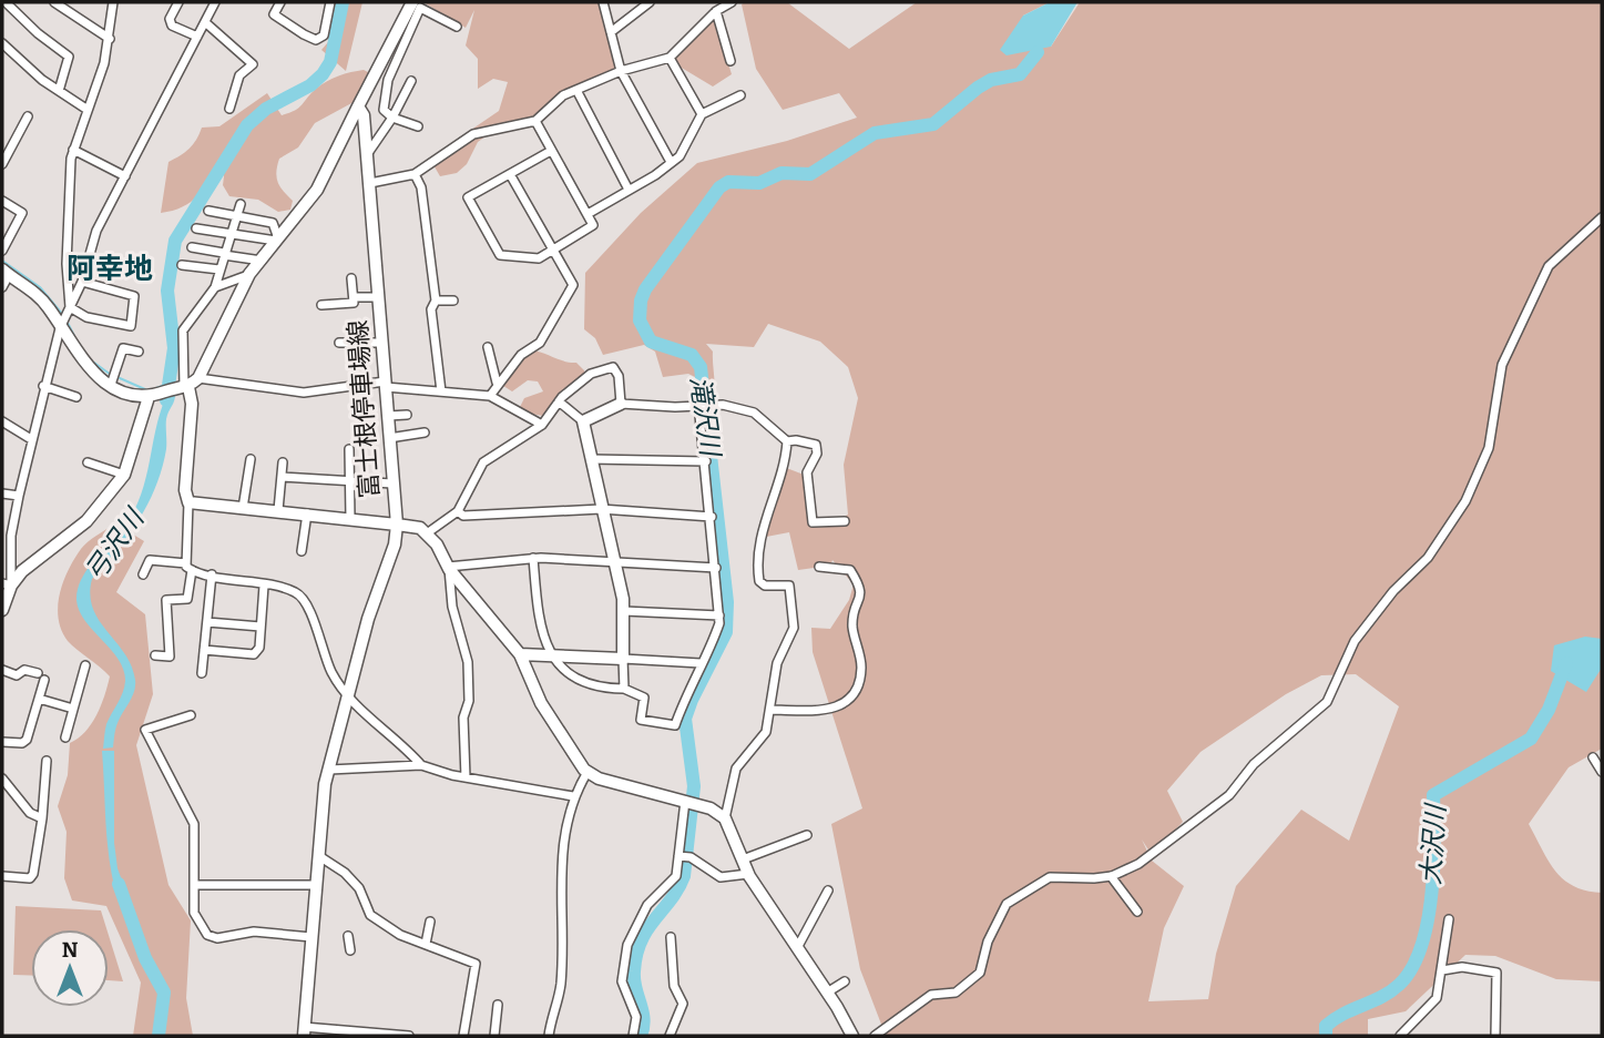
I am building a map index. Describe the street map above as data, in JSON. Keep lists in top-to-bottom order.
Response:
{
  "streets": {
    "street": ["富士根停車場線"]
  },
  "districts": ["阿幸地"],
  "water": ["滝沢川", "弓沢川", "大沢川"],
  "north": "top"
}
